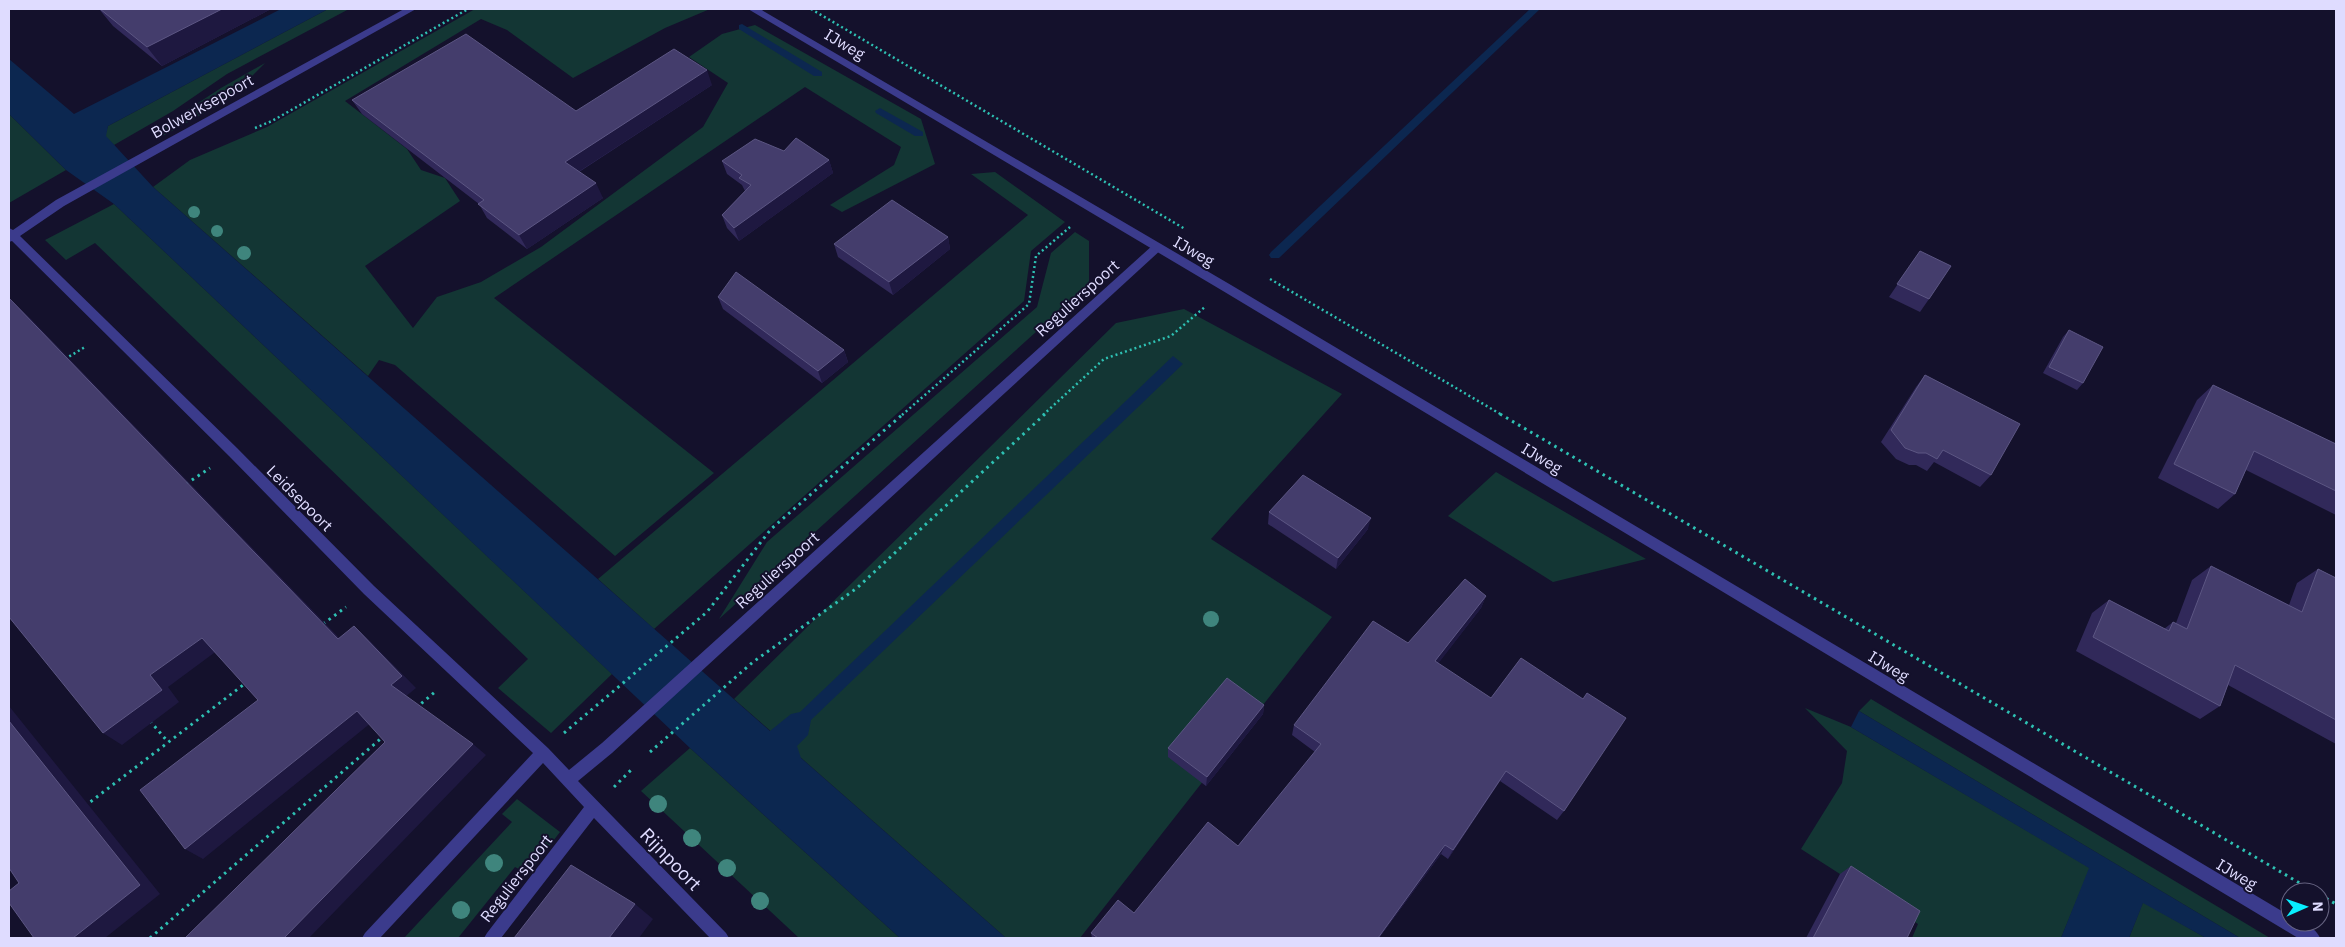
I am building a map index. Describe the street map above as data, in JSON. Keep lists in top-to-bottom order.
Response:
{
  "streets": {
    "street": [
      "IJweg",
      "Bolwerksepoort",
      "Regulierspoort",
      "Leidsepoort",
      "Rijnpoort"
    ]
  },
  "crossings": [
    ["IJweg", "Regulierspoort"],
    ["Bolwerksepoort", "Leidsepoort"],
    ["Regulierspoort", "Leidsepoort"],
    ["Regulierspoort", "Rijnpoort"]
  ],
  "north": "right"
}
